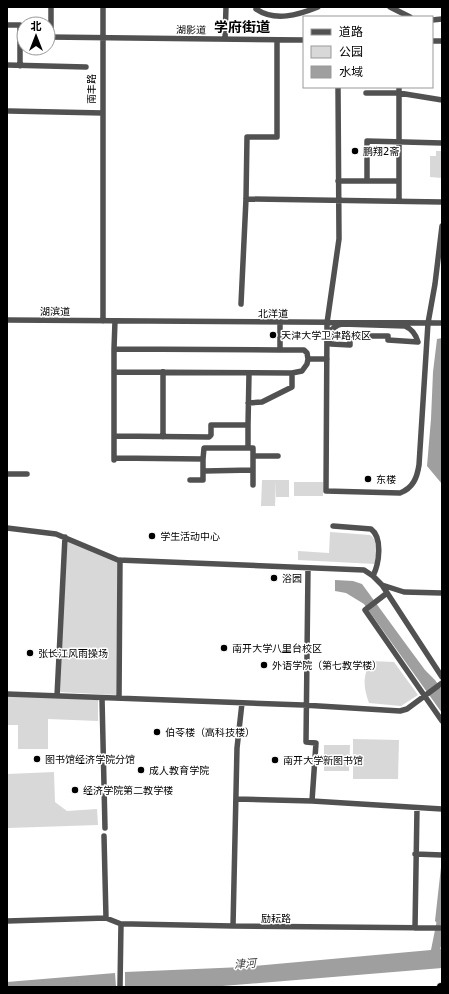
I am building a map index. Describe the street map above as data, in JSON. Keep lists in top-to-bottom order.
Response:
{
  "streets": {
    "street": [
      "湖影道",
      "南丰路",
      "湖滨道",
      "北洋道",
      "励耘路"
    ]
  },
  "crossings": [
    ["湖影道", "南丰路"],
    ["南丰路", "湖滨道"],
    ["南丰路", "北洋道"],
    ["湖滨道", "北洋道"]
  ],
  "districts": ["学府街道"],
  "water": ["津河"],
  "places": [
    "鹏翔2斋",
    "天津大学卫津路校区",
    "东楼",
    "学生活动中心",
    "浴园",
    "南开大学八里台校区",
    "张长江风雨操场",
    "外语学院（第七教学楼）",
    "伯苓楼（高科技楼）",
    "图书馆经济学院分馆",
    "南开大学新图书馆",
    "成人教育学院",
    "经济学院第二教学楼"
  ],
  "legend": ["道路", "公园", "水域"],
  "north": "top"
}
